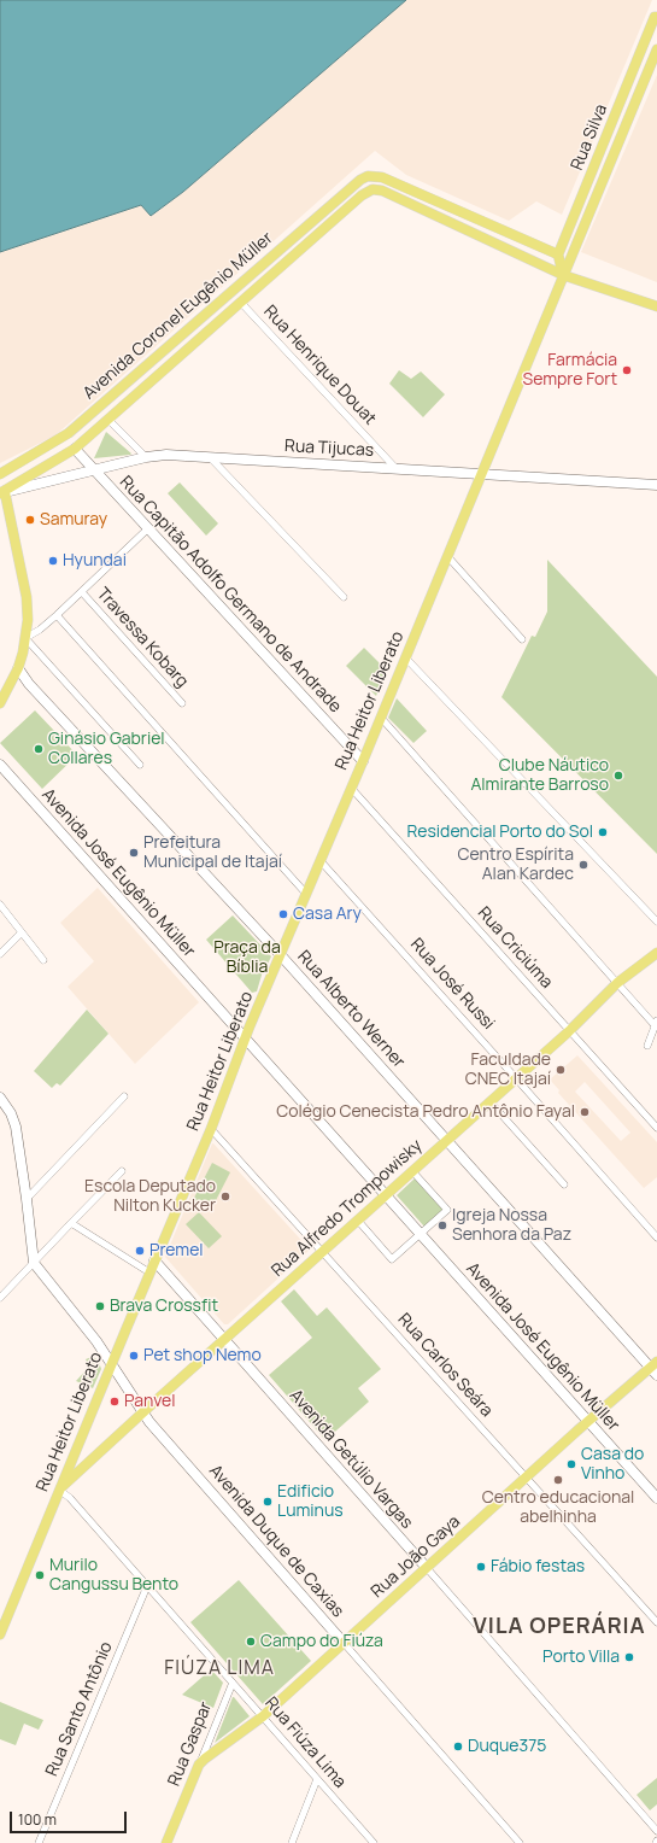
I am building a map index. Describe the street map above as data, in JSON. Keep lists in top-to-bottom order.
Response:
{
  "streets": {
    "main road": [
      "Rua Silva",
      "Avenida Coronel Eugênio Müller",
      "Rua Tijucas",
      "Rua Capitão Adolfo Germano de Andrade",
      "Rua Heitor Liberato",
      "Avenida José Eugênio Müller",
      "Rua Alberto Werner",
      "Rua Alfredo Trompowisky",
      "Avenida Getúlio Vargas",
      "Avenida Duque de Caxias",
      "Rua João Gaya",
      "Rua Gaspar"
    ],
    "street": [
      "Rua Henrique Douat",
      "Travessa Kobarg",
      "Rua Criciúma",
      "Rua José Russi",
      "Rua Carlos Seára",
      "Rua Santo Antônio",
      "Rua Fiúza Lima"
    ]
  },
  "crossings": [
    ["Rua Silva", "Avenida Coronel Eugênio Müller"],
    ["Rua Silva", "Rua Tijucas"],
    ["Rua Silva", "Rua Heitor Liberato"],
    ["Avenida Coronel Eugênio Müller", "Rua Henrique Douat"],
    ["Avenida Coronel Eugênio Müller", "Rua Tijucas"],
    ["Avenida Coronel Eugênio Müller", "Rua Capitão Adolfo Germano de Andrade"],
    ["Rua Henrique Douat", "Rua Tijucas"],
    ["Rua Tijucas", "Rua Capitão Adolfo Germano de Andrade"],
    ["Rua Tijucas", "Rua Heitor Liberato"],
    ["Rua Capitão Adolfo Germano de Andrade", "Rua Heitor Liberato"],
    ["Rua Heitor Liberato", "Avenida José Eugênio Müller"],
    ["Rua Heitor Liberato", "Rua Criciúma"],
    ["Rua Heitor Liberato", "Rua José Russi"],
    ["Rua Heitor Liberato", "Rua Alberto Werner"],
    ["Rua Heitor Liberato", "Rua Alfredo Trompowisky"],
    ["Rua Heitor Liberato", "Rua Carlos Seára"],
    ["Rua Heitor Liberato", "Avenida Getúlio Vargas"],
    ["Rua Heitor Liberato", "Avenida Duque de Caxias"],
    ["Rua Heitor Liberato", "Rua Fiúza Lima"],
    ["Avenida José Eugênio Müller", "Rua Alfredo Trompowisky"],
    ["Avenida José Eugênio Müller", "Rua João Gaya"],
    ["Rua Criciúma", "Rua Alfredo Trompowisky"],
    ["Rua José Russi", "Rua Alfredo Trompowisky"],
    ["Rua Alberto Werner", "Rua Alfredo Trompowisky"],
    ["Rua Alberto Werner", "Rua João Gaya"],
    ["Rua Alfredo Trompowisky", "Rua Carlos Seára"],
    ["Rua Alfredo Trompowisky", "Avenida Getúlio Vargas"],
    ["Rua Alfredo Trompowisky", "Avenida Duque de Caxias"],
    ["Rua Alfredo Trompowisky", "Rua Fiúza Lima"],
    ["Rua Carlos Seára", "Rua João Gaya"],
    ["Avenida Getúlio Vargas", "Rua João Gaya"],
    ["Avenida Duque de Caxias", "Rua João Gaya"],
    ["Rua João Gaya", "Rua Fiúza Lima"],
    ["Rua João Gaya", "Rua Gaspar"],
    ["Rua Santo Antônio", "Rua Fiúza Lima"],
    ["Rua Fiúza Lima", "Rua Gaspar"]
  ],
  "districts": ["VILA OPERÁRIA", "FIÚZA LIMA"],
  "parks": ["Praça da Bíblia"],
  "places": [
    "Farmácia Sempre Fort",
    "Samuray",
    "Hyundai",
    "Ginásio Gabriel Collares",
    "Clube Náutico Almirante Barroso",
    "Residencial Porto do Sol",
    "Prefeitura Municipal de Itajaí",
    "Centro Espírita Alan Kardec",
    "Casa Ary",
    "Faculdade CNEC Itajaí",
    "Colégio Cenecista Pedro Antônio Fayal",
    "Escola Deputado Nilton Kucker",
    "Igreja Nossa Senhora da Paz",
    "Premel",
    "Brava Crossfit",
    "Pet shop Nemo",
    "Panvel",
    "Casa do Vinho",
    "Centro educacional abelhinha",
    "Edificio Luminus",
    "Fábio festas",
    "Murilo Cangussu Bento",
    "Campo do Fiúza",
    "Porto Villa",
    "Duque375"
  ],
  "scale_bar": "100 m"
}
